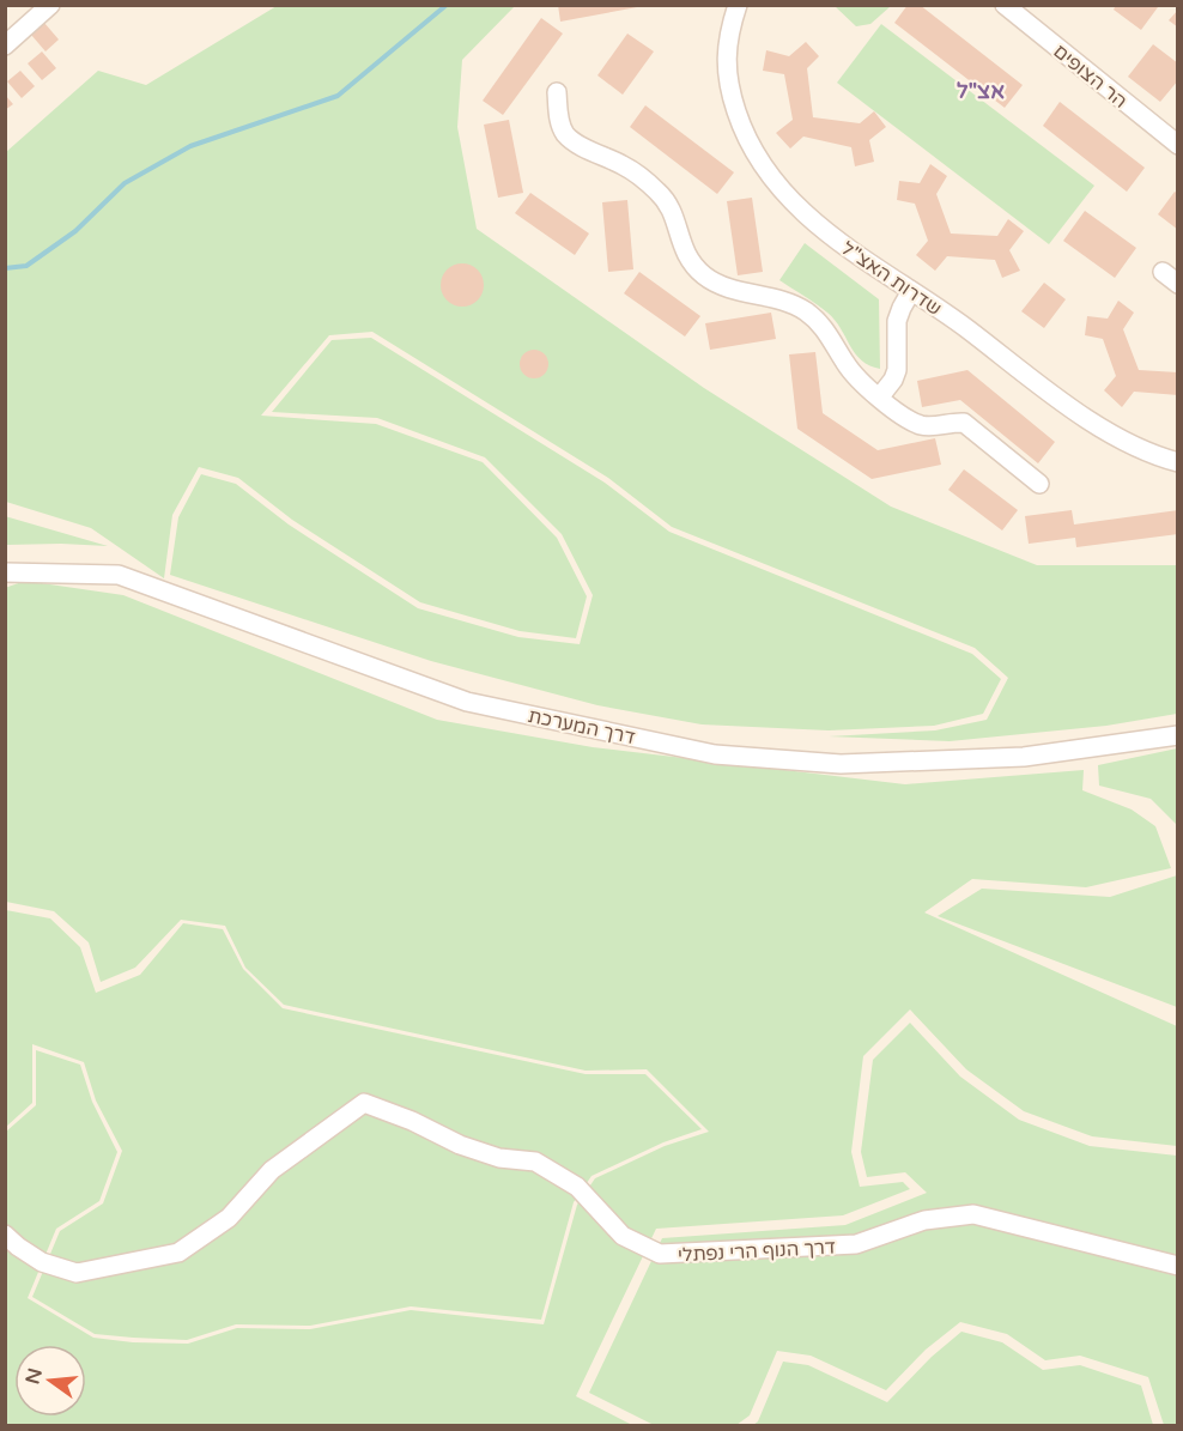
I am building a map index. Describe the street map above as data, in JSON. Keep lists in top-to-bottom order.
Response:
{
  "streets": {
    "street": [
      "הר הצופים",
      "שדרות האצ\"ל",
      "דרך המערכת",
      "דרך הנוף הרי נפתלי"
    ]
  },
  "districts": ["אצ\"ל"],
  "north": "left"
}
